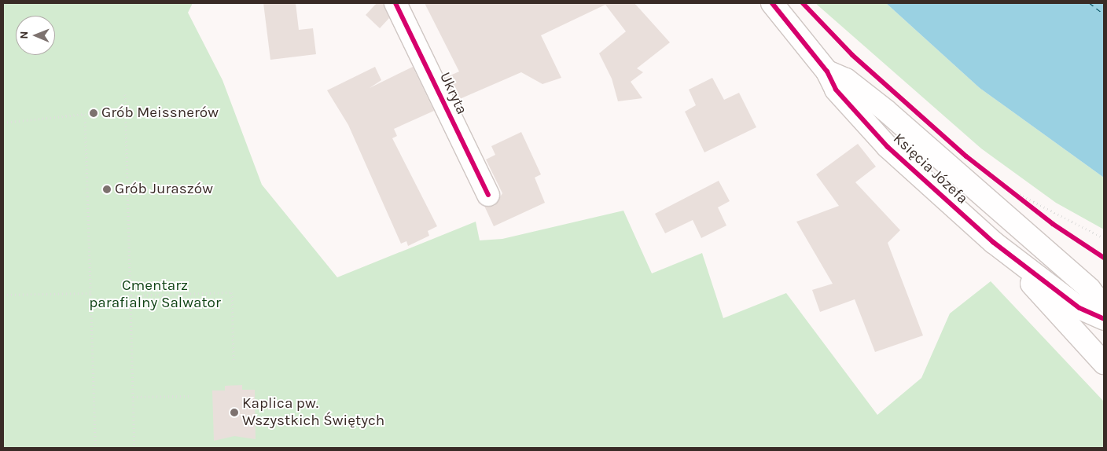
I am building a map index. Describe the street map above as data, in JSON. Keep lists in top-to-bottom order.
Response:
{
  "streets": {
    "street": ["Ukryta", "Księcia Józefa"]
  },
  "parks": ["Cmentarz parafialny Salwator"],
  "places": ["Grób Meissnerów", "Grób Juraszów", "Kaplica pw. Wszystkich Świętych"],
  "north": "left"
}
